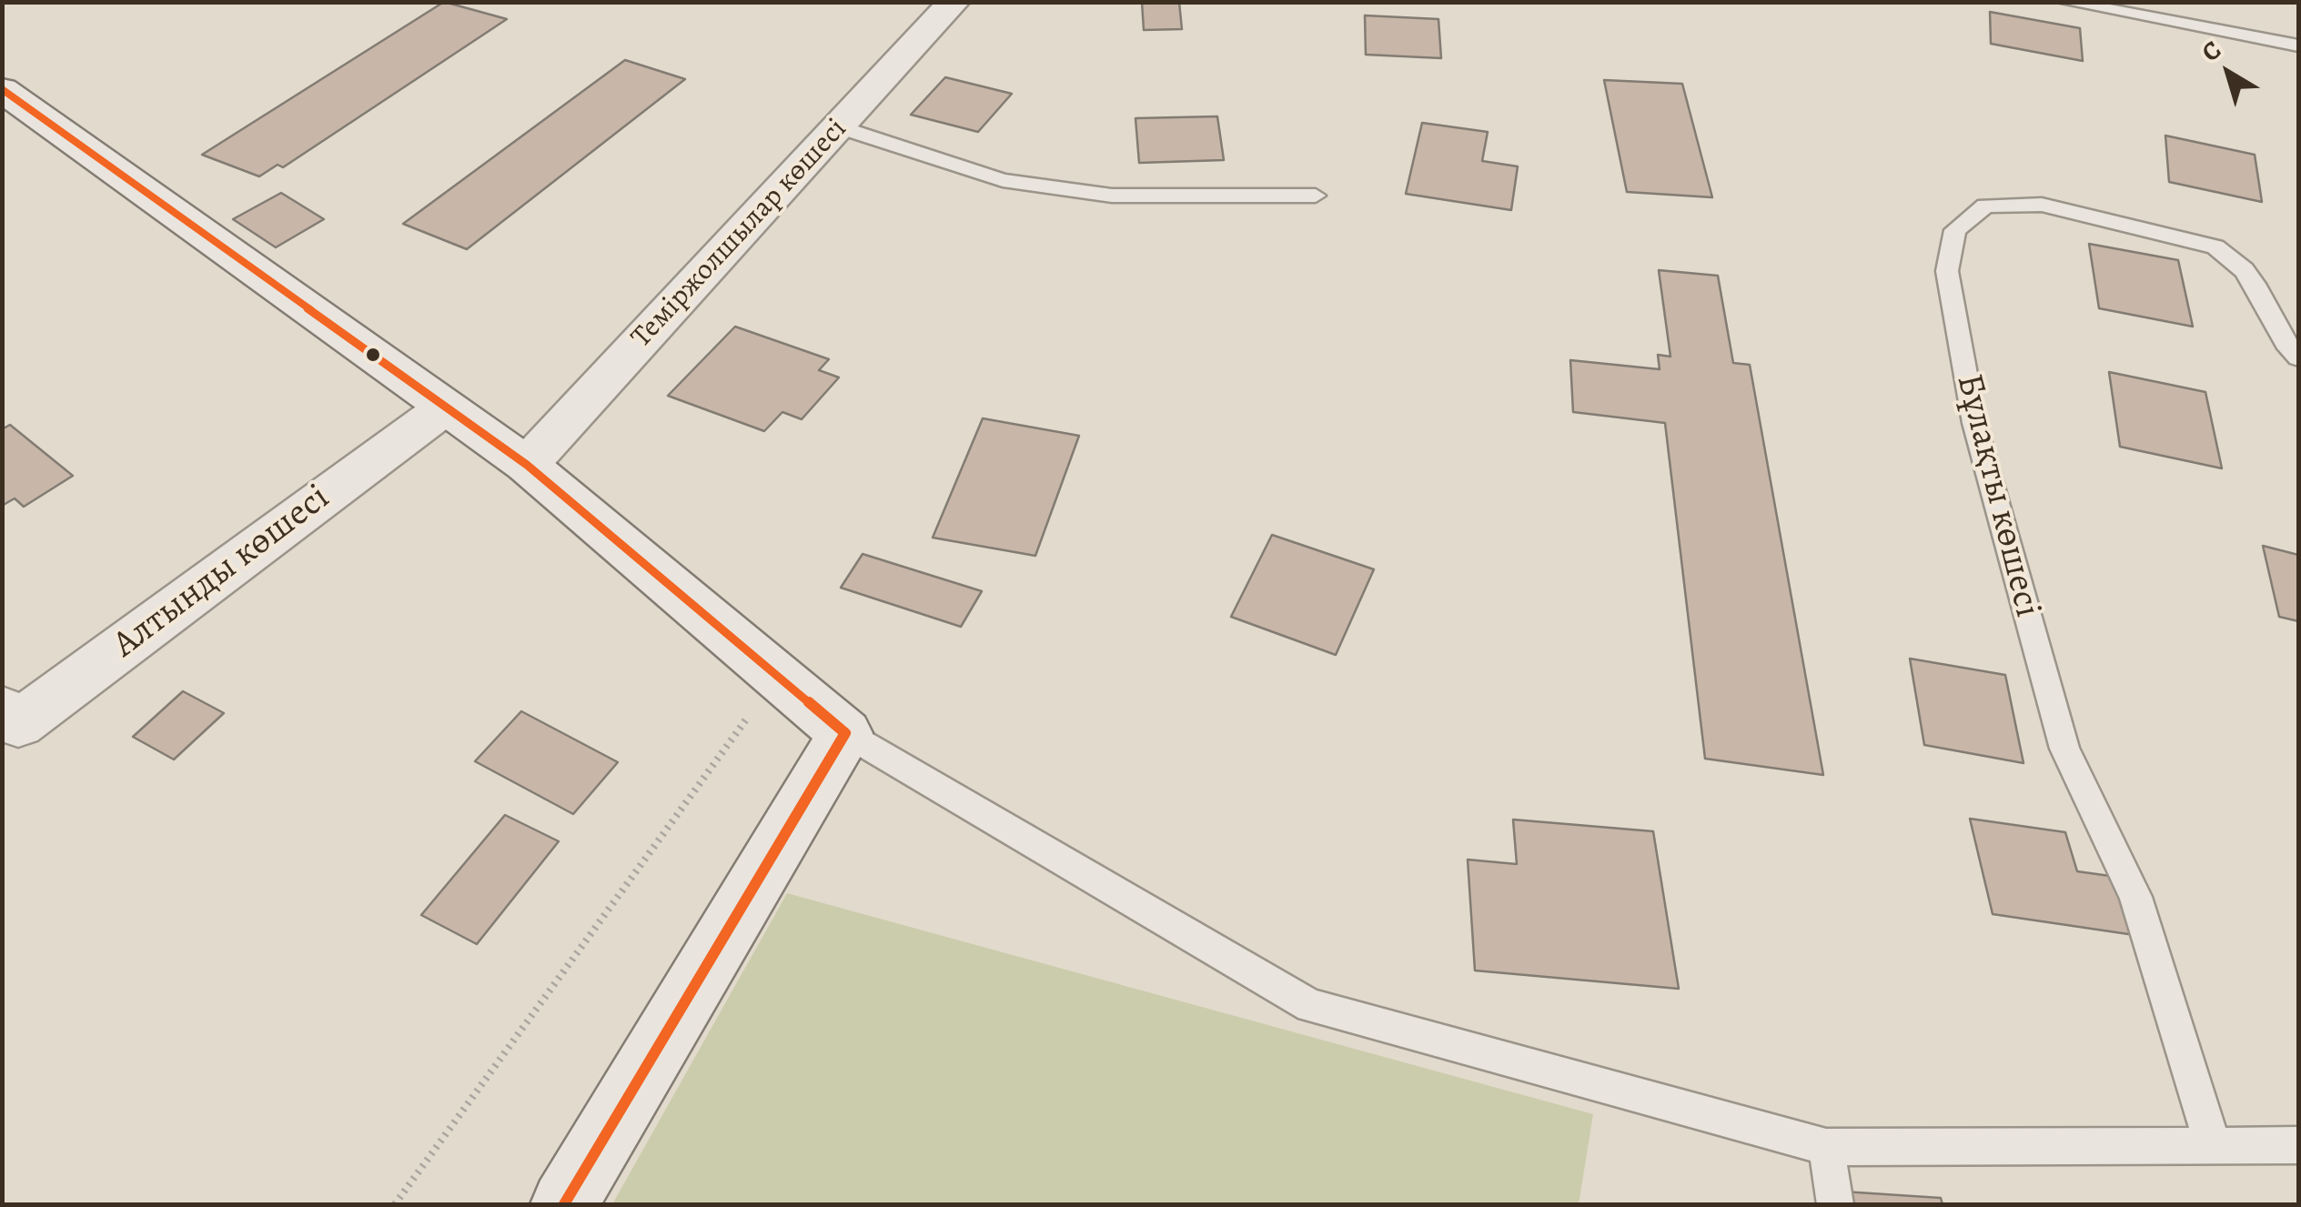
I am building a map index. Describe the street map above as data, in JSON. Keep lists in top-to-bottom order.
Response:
{
  "streets": {
    "street": ["Теміржолшылар көшесі", "Алтынды көшесі"],
    "lane": ["Бұлақты көшесі"]
  },
  "north": "top left"
}
